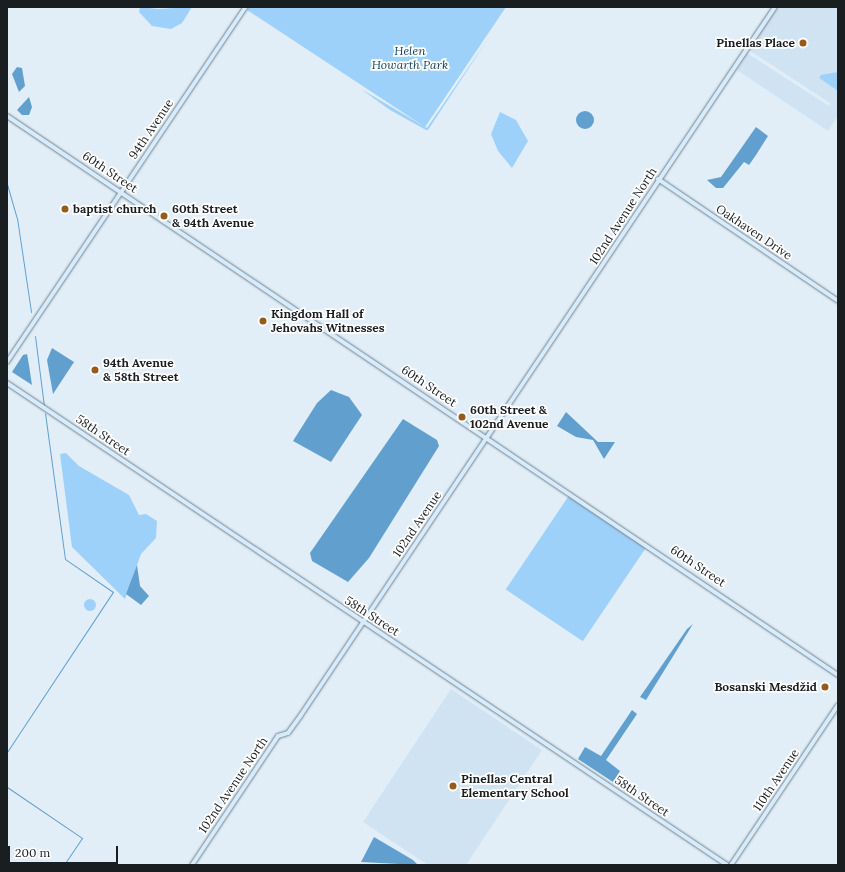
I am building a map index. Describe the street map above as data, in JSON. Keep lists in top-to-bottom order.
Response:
{
  "streets": {
    "street": [
      "94th Avenue",
      "60th Street",
      "102nd Avenue North",
      "Oakhaven Drive",
      "58th Street",
      "102nd Avenue",
      "110th Avenue"
    ]
  },
  "crossings": [
    ["94th Avenue", "60th Street"],
    ["60th Street", "102nd Avenue North"],
    ["60th Street", "102nd Avenue"],
    ["102nd Avenue North", "Oakhaven Drive"],
    ["102nd Avenue North", "58th Street"],
    ["102nd Avenue North", "102nd Avenue"],
    ["58th Street", "102nd Avenue"]
  ],
  "parks": ["Helen Howarth Park"],
  "places": [
    "Pinellas Place",
    "baptist church",
    "60th Street & 94th Avenue",
    "Kingdom Hall of Jehovahs Witnesses",
    "94th Avenue & 58th Street",
    "60th Street & 102nd Avenue",
    "Bosanski Mesdžid",
    "Pinellas Central Elementary School"
  ],
  "scale_bar": "200 m"
}
